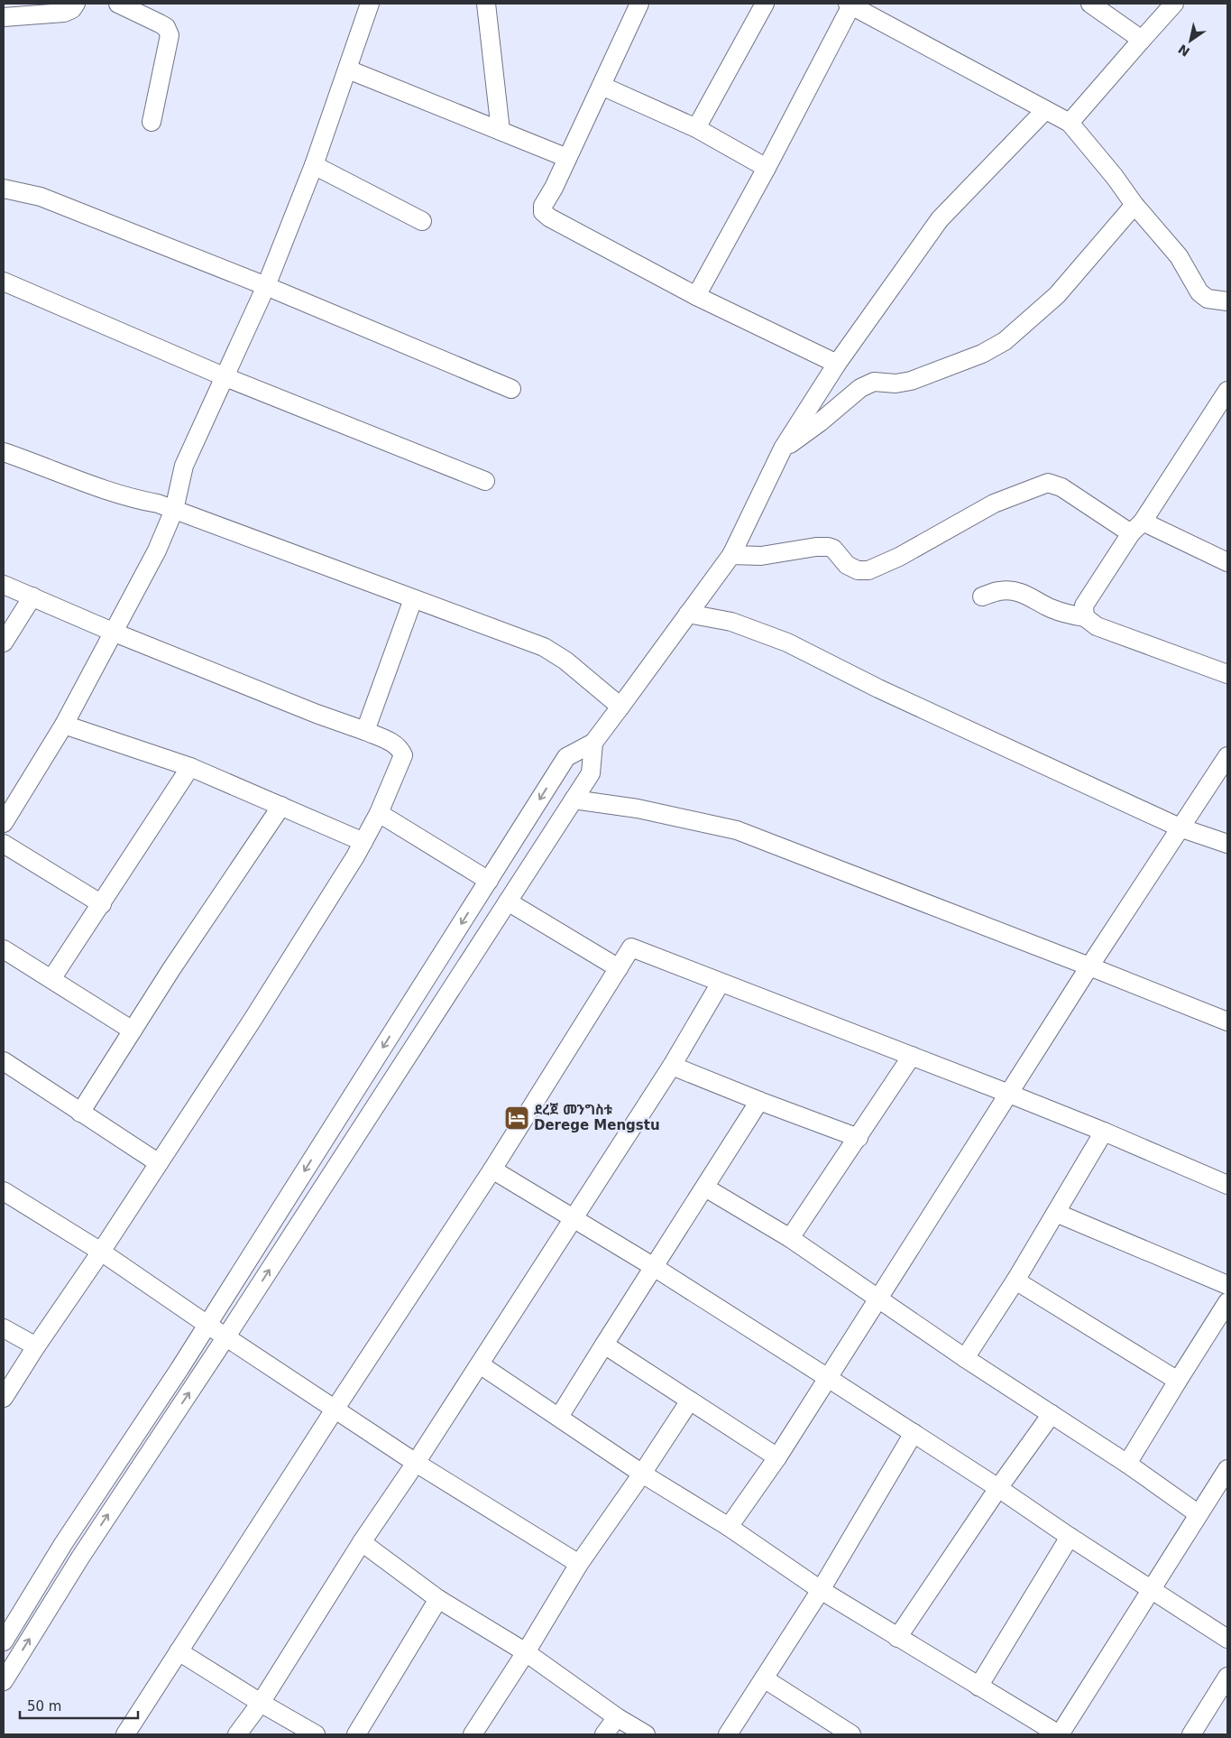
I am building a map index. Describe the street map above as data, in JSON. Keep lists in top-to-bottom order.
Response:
{
  "places": {
    "hotel": ["ደረጀ መንግስቱ Derege Mengstu"]
  },
  "scale_bar": "50 m",
  "north": "bottom left"
}
